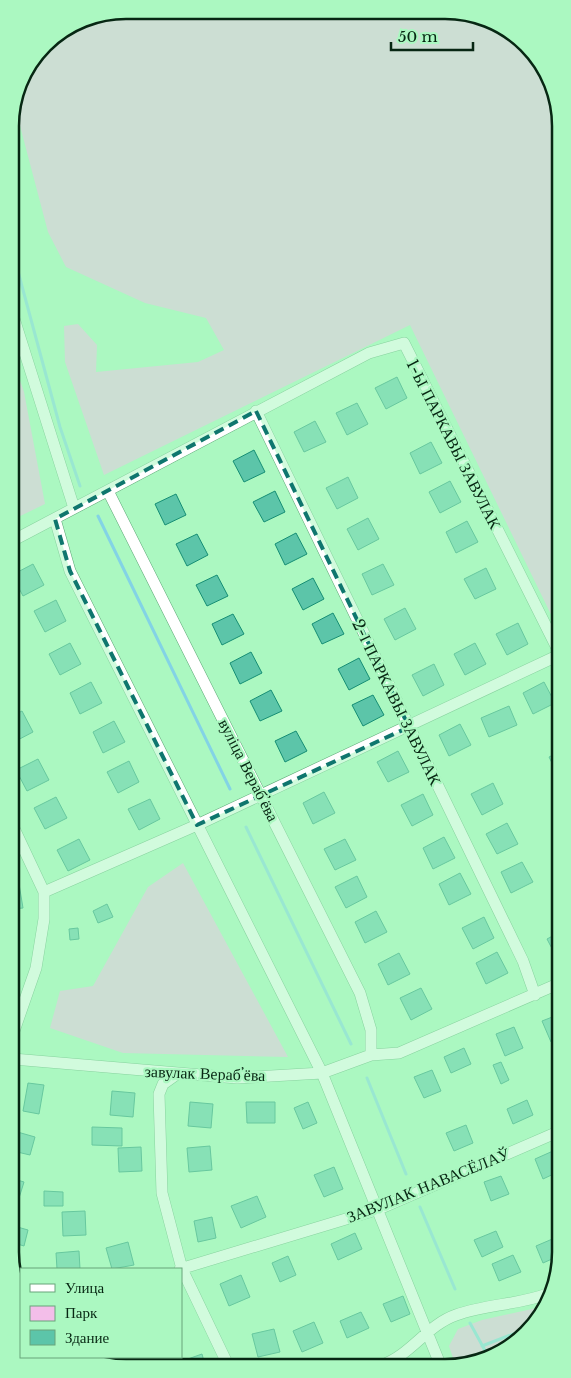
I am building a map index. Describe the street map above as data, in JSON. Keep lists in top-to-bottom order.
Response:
{
  "streets": {
    "street": [
      "1-Ы ПАРКАВЫ ЗАВУЛАК",
      "2-І ПАРКАВЫ ЗАВУЛАК",
      "вуліца Верабʼёва",
      "завулак Верабʼёва",
      "ЗАВУЛАК НАВАСЁЛАЎ"
    ]
  },
  "crossings": [
    ["1-Ы ПАРКАВЫ ЗАВУЛАК", "2-І ПАРКАВЫ ЗАВУЛАК"],
    ["1-Ы ПАРКАВЫ ЗАВУЛАК", "вуліца Верабʼёва"],
    ["2-І ПАРКАВЫ ЗАВУЛАК", "завулак Верабʼёва"],
    ["вуліца Верабʼёва", "завулак Верабʼёва"]
  ],
  "legend": ["Улица", "Парк", "Здание"],
  "scale_bar": "50 m"
}
